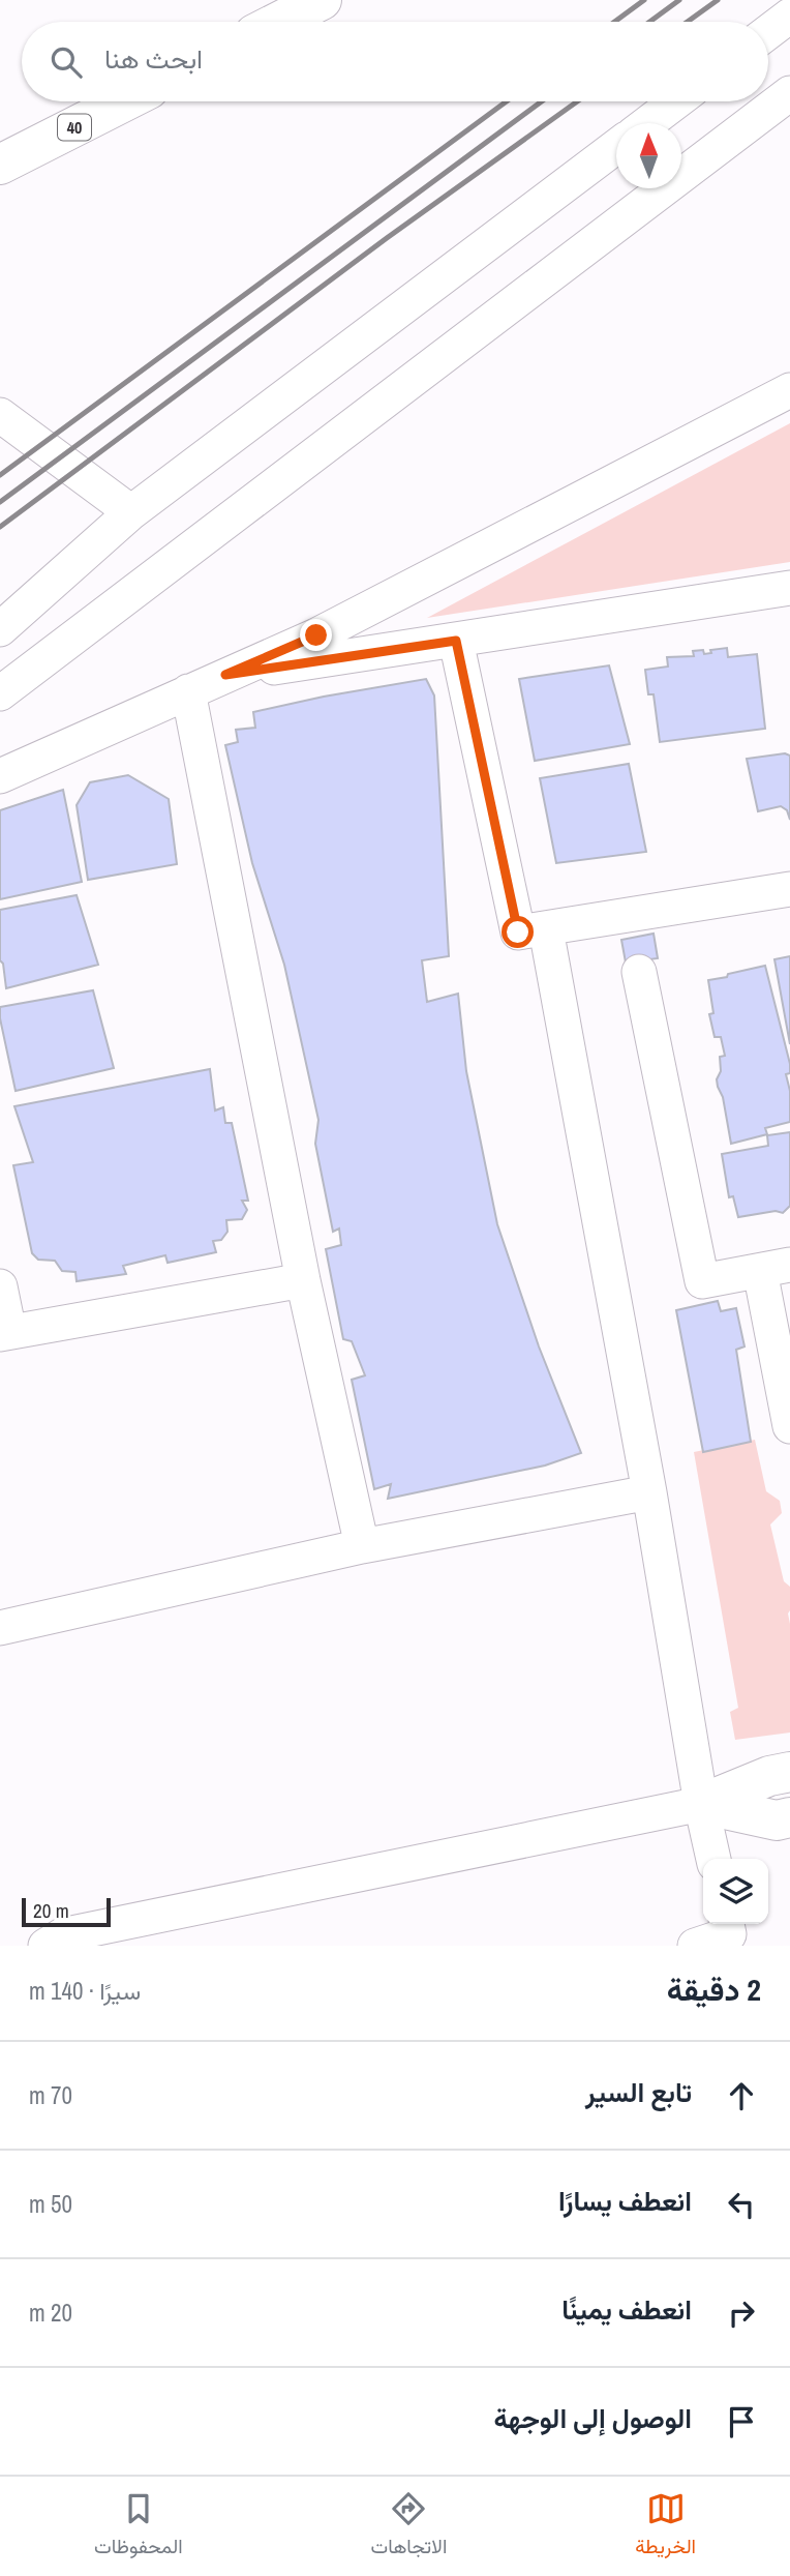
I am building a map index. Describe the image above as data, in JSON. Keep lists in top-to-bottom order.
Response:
{
  "streets": {
    "main road": ["40"]
  },
  "scale_bar": "20 m",
  "north": "top",
  "page": {
    "search": "ابحث هنا",
    "scale": "20 m",
    "heading": ["2 دقيقة", "سيرًا · 140 m"],
    "list": [
      ["تابع السير", "70 m"],
      ["انعطف يسارًا", "50 m"],
      ["انعطف يمينًا", "20 m"],
      "الوصول إلى الوجهة"
    ],
    "nav": ["الخريطة", "الاتجاهات", "المحفوظات"]
  }
}
